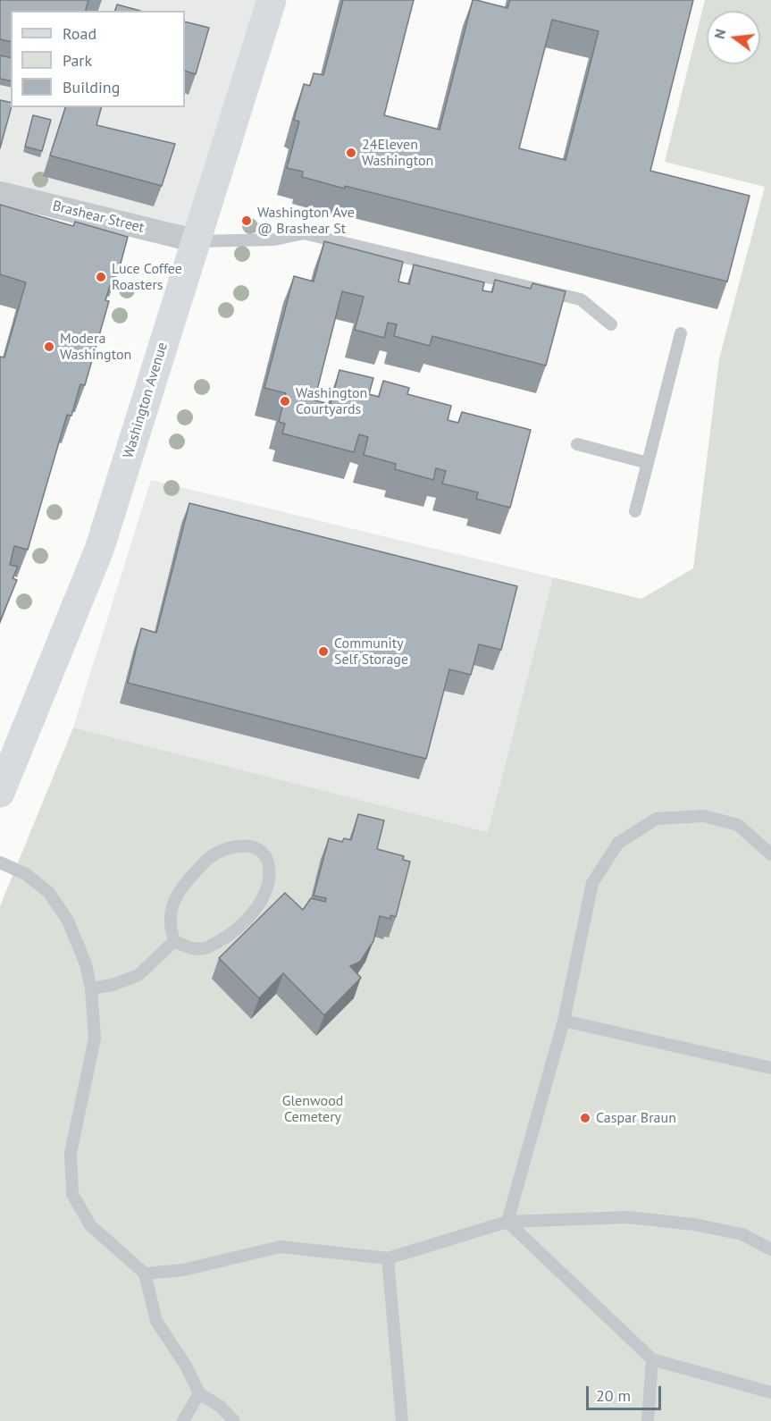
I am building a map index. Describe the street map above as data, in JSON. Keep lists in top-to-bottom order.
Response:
{
  "streets": {
    "main road": ["Washington Avenue"],
    "street": ["Brashear Street"]
  },
  "crossings": [
    ["Brashear Street", "Washington Avenue"]
  ],
  "parks": ["Glenwood Cemetery"],
  "places": [
    "24Eleven Washington",
    "Washington Ave @ Brashear St",
    "Luce Coffee Roasters",
    "Modera Washington",
    "Washington Courtyards",
    "Community Self Storage",
    "Caspar Braun"
  ],
  "legend": ["Road", "Park", "Building"],
  "scale_bar": "20 m",
  "north": "left"
}
